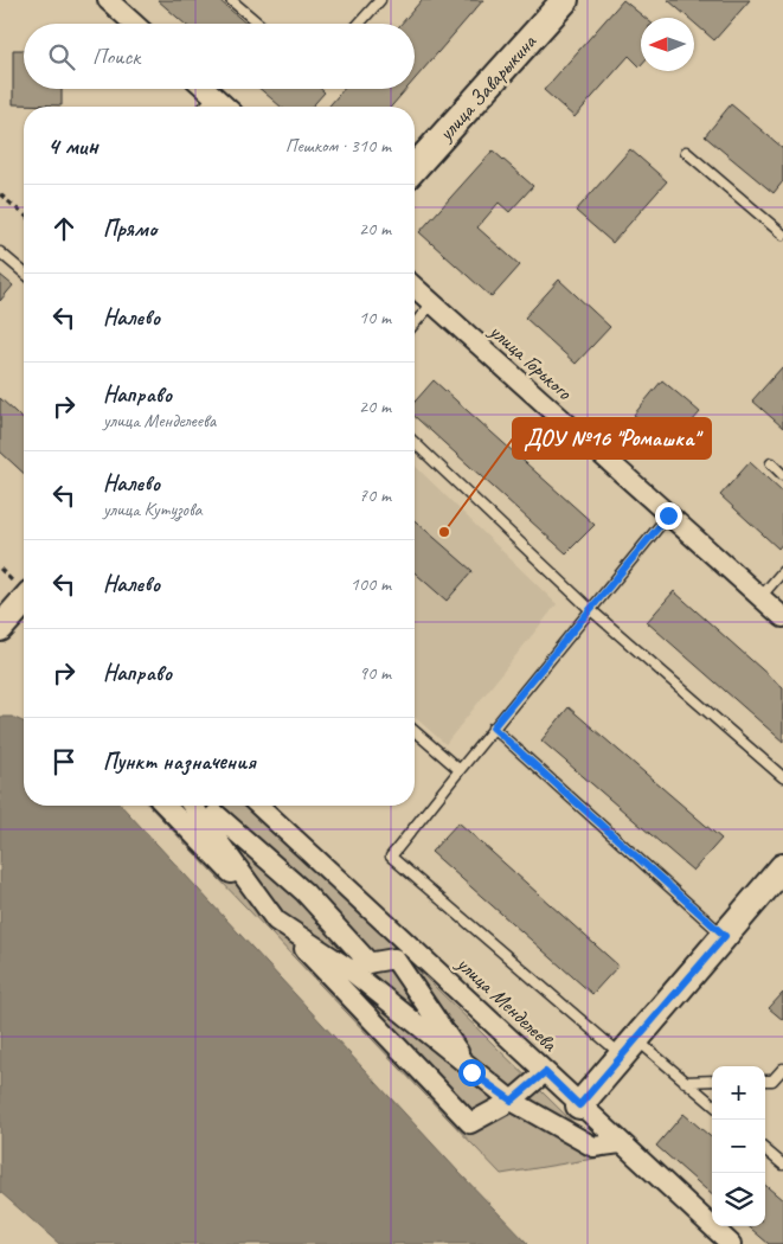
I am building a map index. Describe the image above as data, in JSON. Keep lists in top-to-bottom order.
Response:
{
  "streets": {
    "street": ["улица Заварыкина", "улица Горького", "улица Менделеева"]
  },
  "places": ["ДОУ №16 \"Ромашка\""],
  "north": "left",
  "page": {
    "search": "Поиск",
    "heading": ["4 мин", "Пешком · 310 m"],
    "list": [
      ["Прямо", "20 m"],
      ["Налево", "10 m"],
      ["Направо", "улица Менделеева", "20 m"],
      ["Налево", "улица Кутузова", "70 m"],
      ["Налево", "100 m"],
      ["Направо", "90 m"],
      "Пункт назначения"
    ],
    "map_buttons": ["+", "−"]
  }
}
